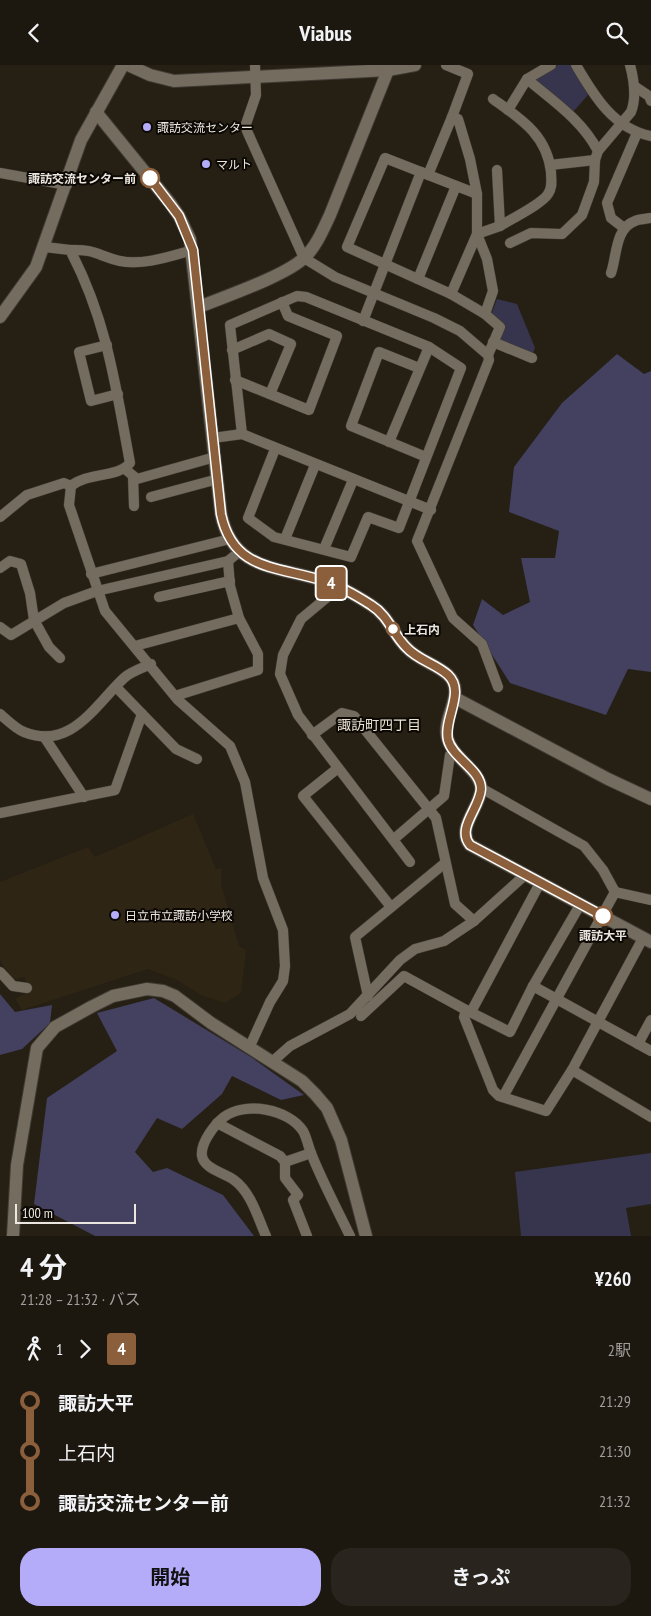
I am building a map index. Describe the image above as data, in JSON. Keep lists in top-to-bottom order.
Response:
{
  "districts": ["諏訪町四丁目"],
  "places": [
    "諏訪交流センター",
    "マルト",
    "諏訪交流センター前",
    "上石内",
    "日立市立諏訪小学校",
    "諏訪大平"
  ],
  "lines": ["bus line 4"],
  "scale_bar": "100 m",
  "page": {
    "header": "Viabus",
    "on_map": "4",
    "scale": "100 m",
    "heading": ["4 分", "21:28 – 21:32 · バス", "¥260"],
    "legs": ["1", "4", "2駅"],
    "list": [
      {
        "name": "諏訪大平",
        "value": "21:29"
      },
      {
        "name": "上石内",
        "value": "21:30"
      },
      {
        "name": "諏訪交流センター前",
        "value": "21:32"
      }
    ],
    "buttons": ["開始", "きっぷ"]
  }
}
